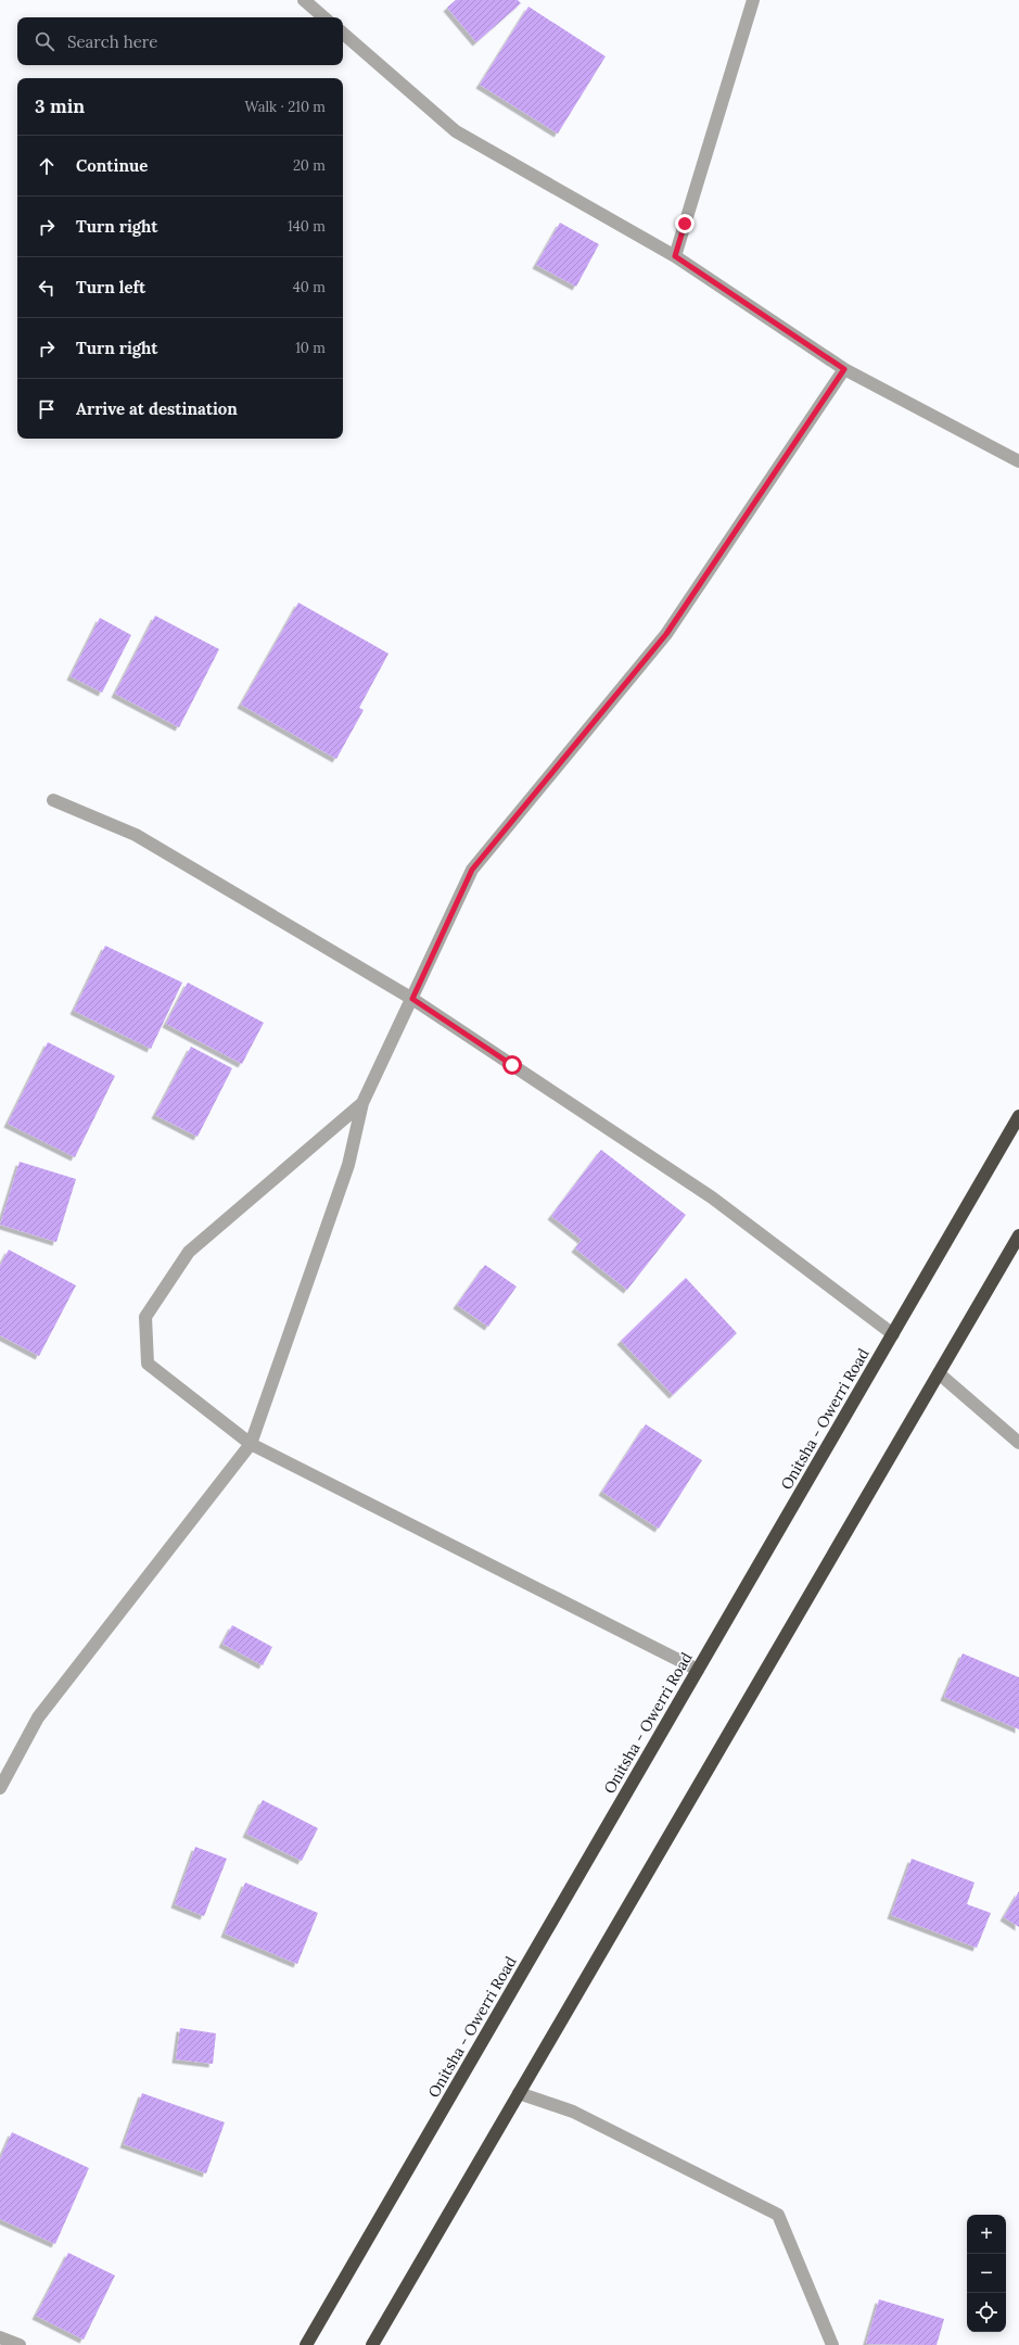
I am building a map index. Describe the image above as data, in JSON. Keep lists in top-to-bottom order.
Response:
{
  "streets": {
    "highway": ["Onitsha - Owerri Road"]
  },
  "page": {
    "search": "Search here",
    "heading": ["3 min", "Walk · 210 m"],
    "list": [
      ["Continue", "20 m"],
      ["Turn right", "140 m"],
      ["Turn left", "40 m"],
      ["Turn right", "10 m"],
      "Arrive at destination"
    ],
    "map_buttons": ["+", "−"]
  }
}
